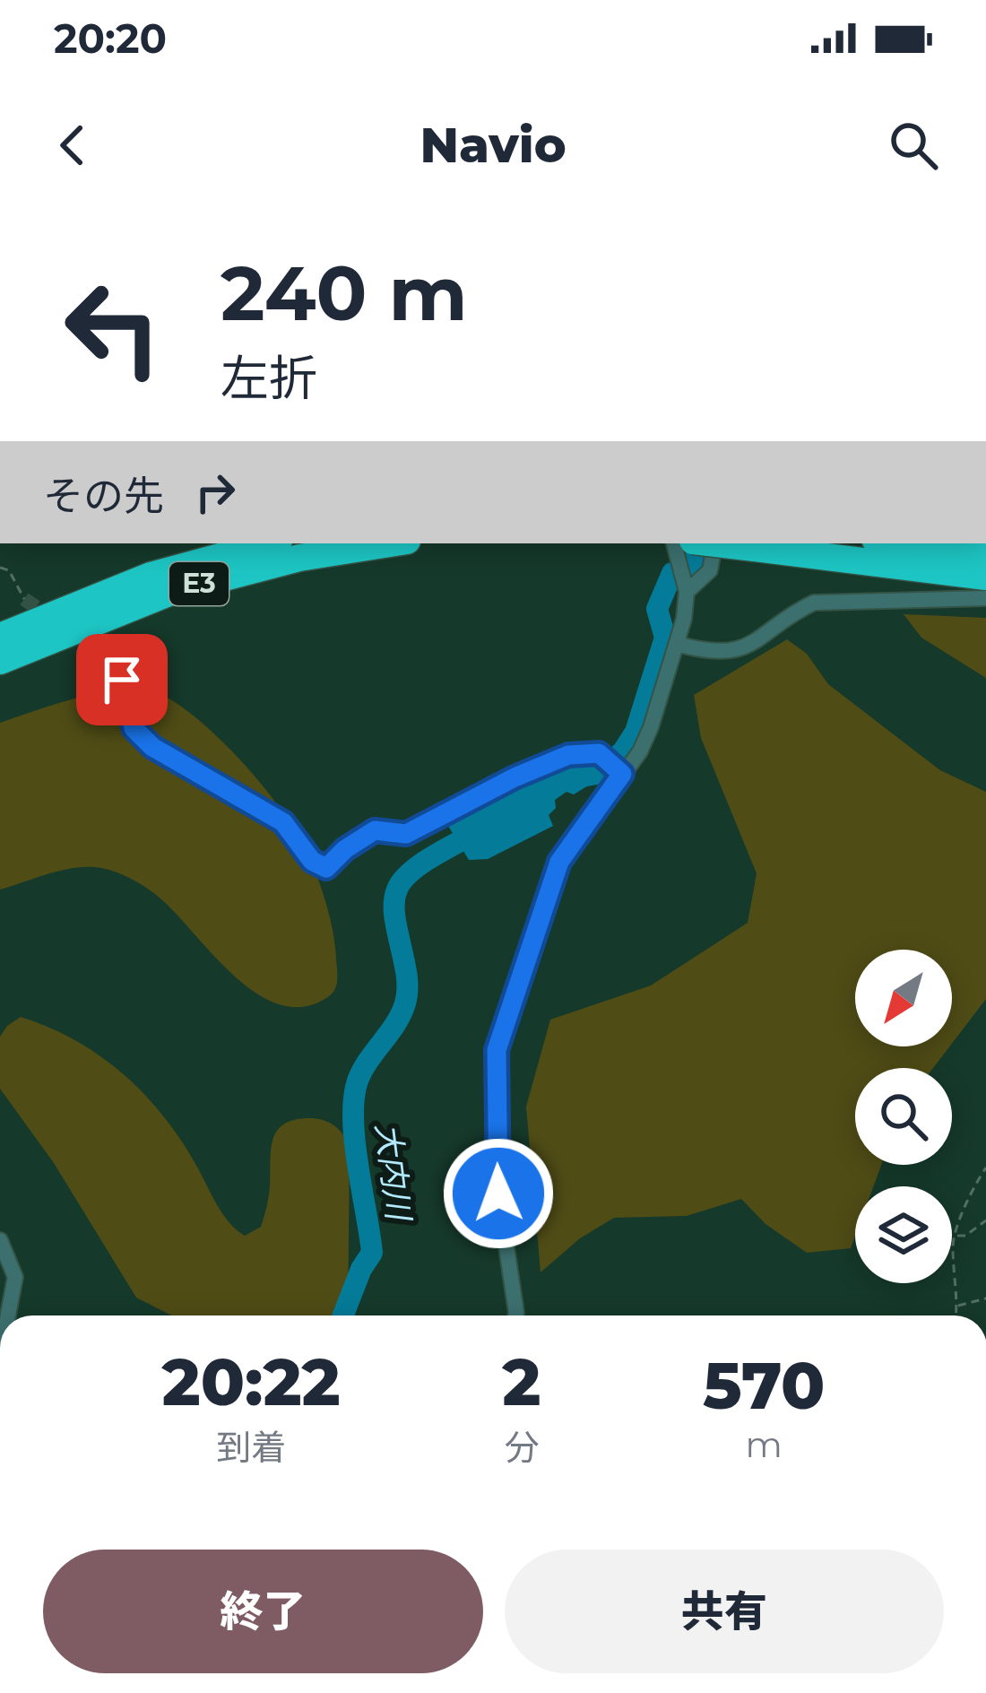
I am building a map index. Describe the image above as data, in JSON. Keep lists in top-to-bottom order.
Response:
{
  "streets": {
    "highway": ["E3"]
  },
  "water": ["大内川"],
  "north": "bottom left",
  "page": {
    "status": "20:20",
    "header": "Navio",
    "turn": ["240 m", "左折"],
    "then": "その先",
    "eta": [
      "20:22",
      "到着",
      "2",
      "分",
      "570",
      "m"
    ],
    "buttons": ["終了", "共有"]
  }
}
